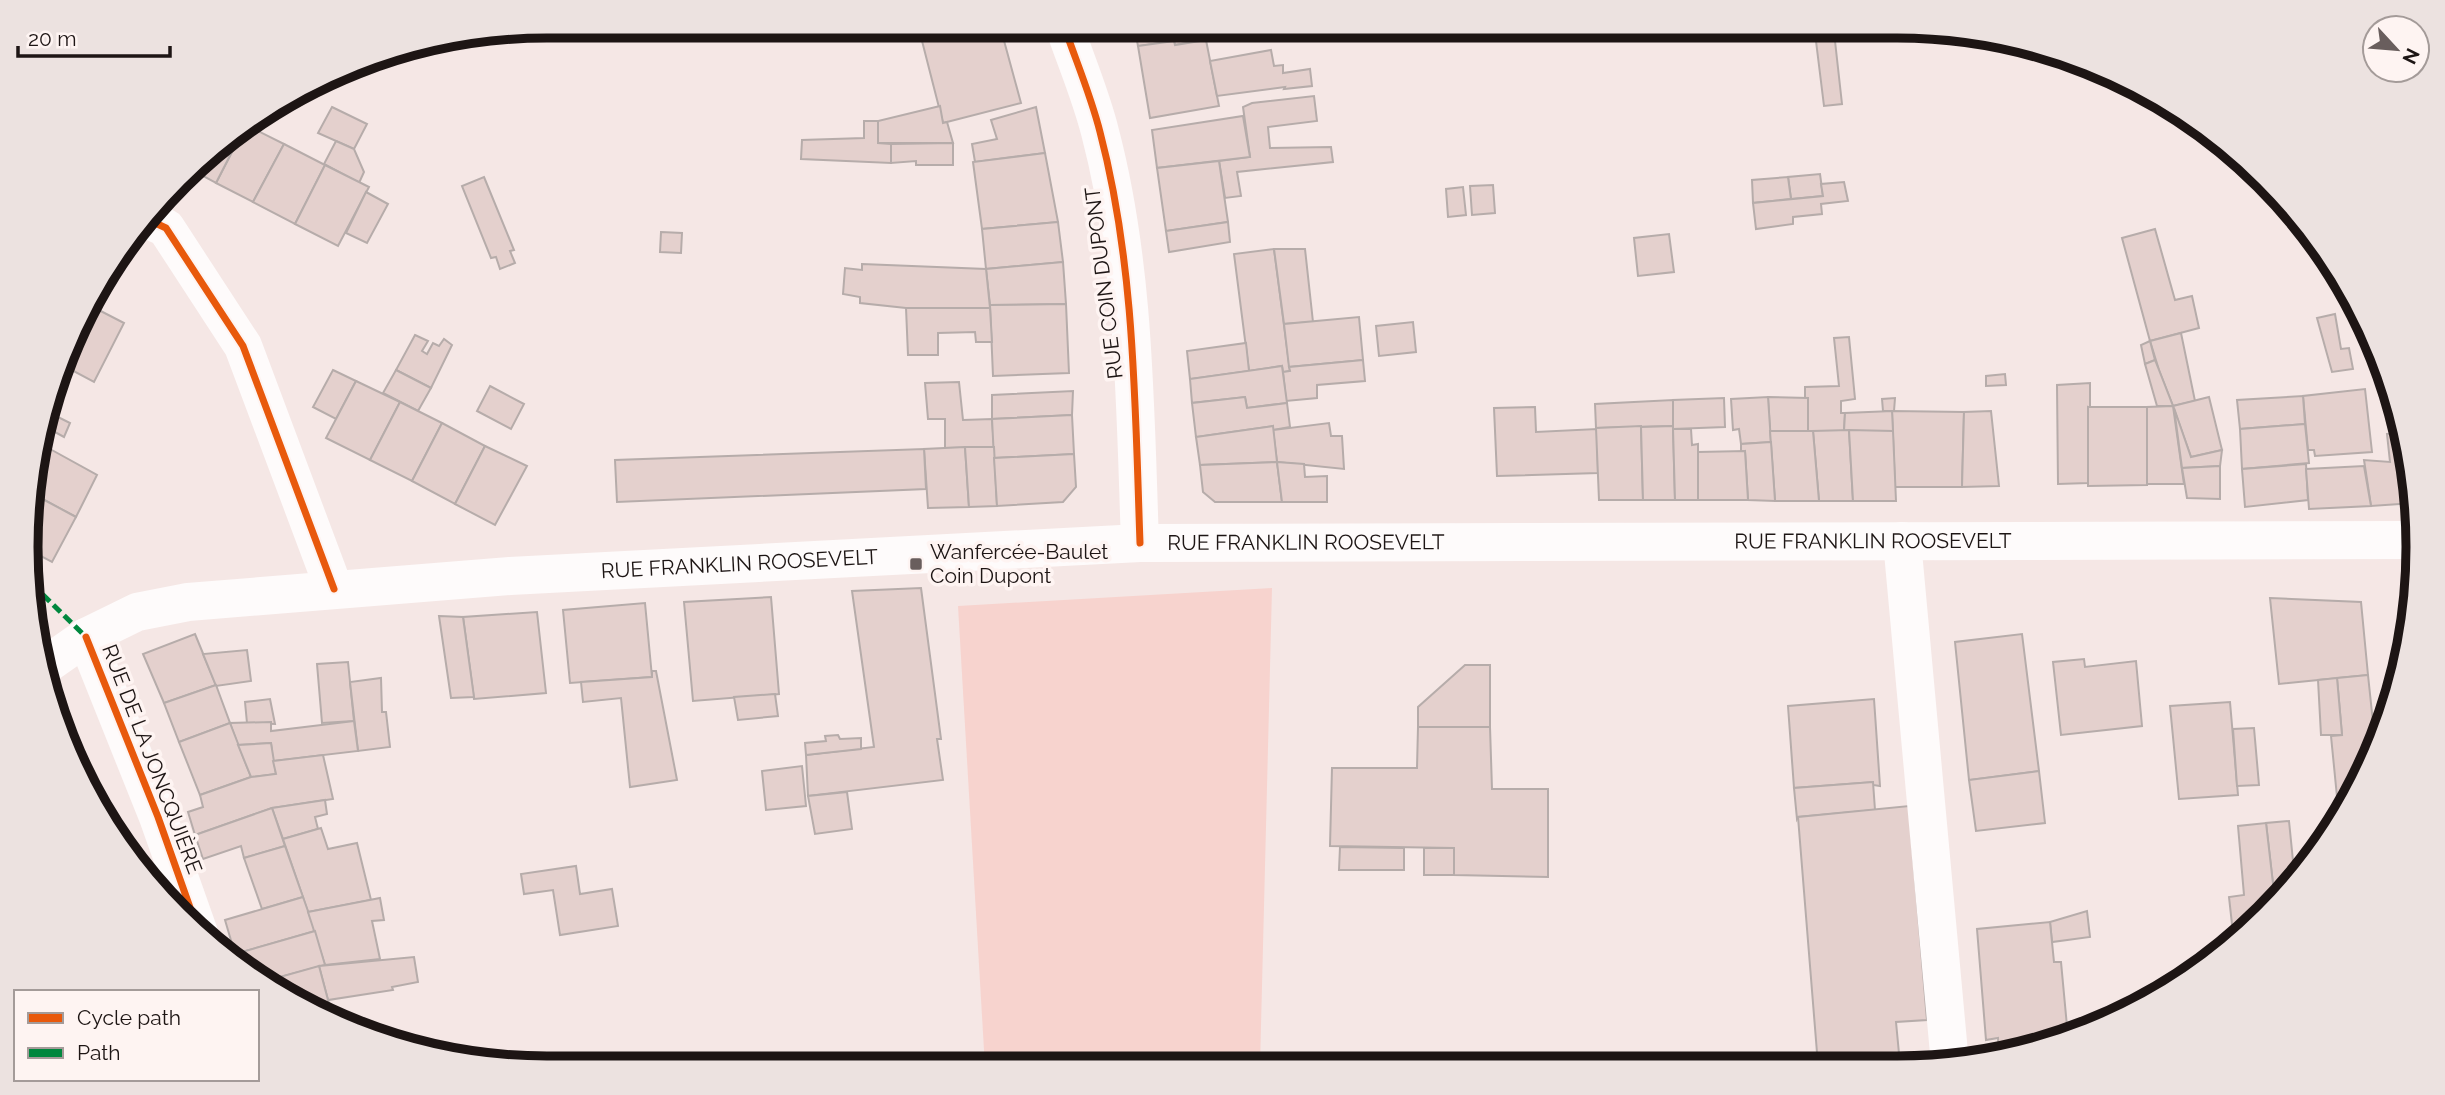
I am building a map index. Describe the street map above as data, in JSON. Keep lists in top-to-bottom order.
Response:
{
  "streets": {
    "main road": ["RUE COIN DUPONT", "RUE FRANKLIN ROOSEVELT", "RUE DE LA JONCQUIÈRE"]
  },
  "crossings": [
    ["RUE COIN DUPONT", "RUE FRANKLIN ROOSEVELT"],
    ["RUE FRANKLIN ROOSEVELT", "RUE DE LA JONCQUIÈRE"]
  ],
  "places": {
    "transit": ["Wanfercée-Baulet Coin Dupont"]
  },
  "legend": ["Cycle path", "Path"],
  "scale_bar": "20 m",
  "north": "bottom right"
}
